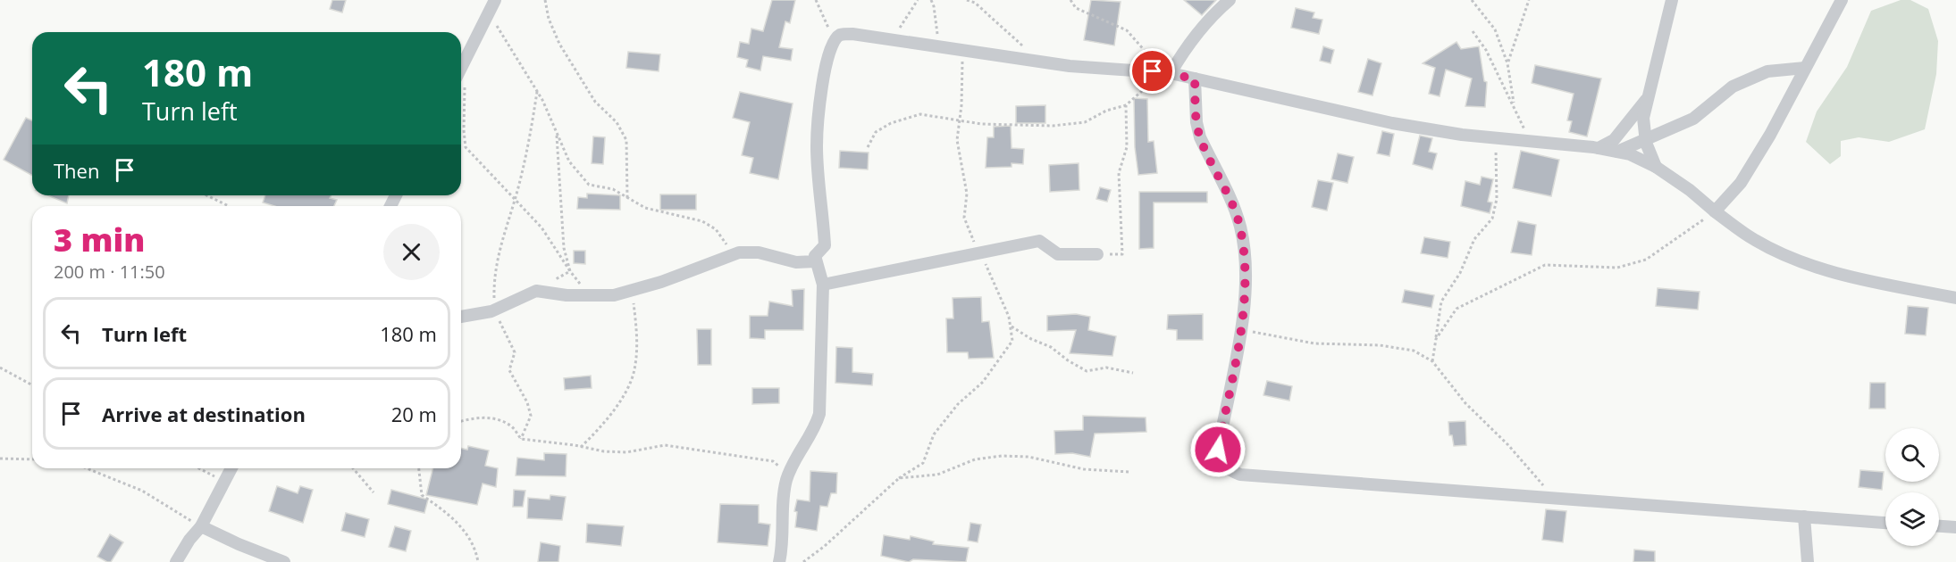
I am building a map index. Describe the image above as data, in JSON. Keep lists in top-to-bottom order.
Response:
{
  "page": {
    "turn": ["180 m", "Turn left"],
    "then": "Then",
    "heading": ["3 min", "200 m · 11:50"],
    "list": [
      {
        "name": "Turn left",
        "value": "180 m"
      },
      {
        "name": "Arrive at destination",
        "value": "20 m"
      }
    ]
  }
}
